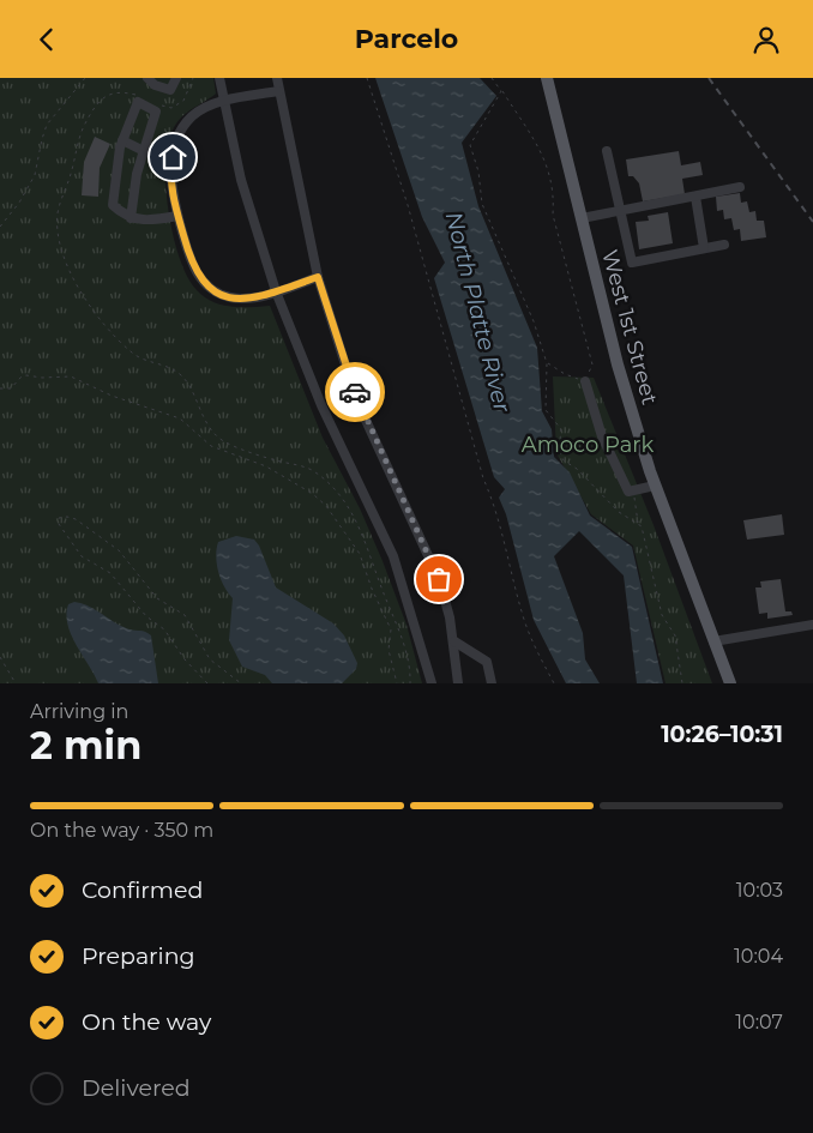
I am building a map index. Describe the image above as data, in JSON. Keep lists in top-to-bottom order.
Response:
{
  "streets": {
    "main road": ["West 1st Street"]
  },
  "water": ["North Platte River"],
  "parks": ["Amoco Park"],
  "page": {
    "header": "Parcelo",
    "heading": ["2 min", "Arriving in", "10:26–10:31"],
    "bar": "On the way · 350 m",
    "list": [
      ["Confirmed", "10:03"],
      ["Preparing", "10:04"],
      ["On the way", "10:07"],
      "Delivered"
    ]
  }
}
